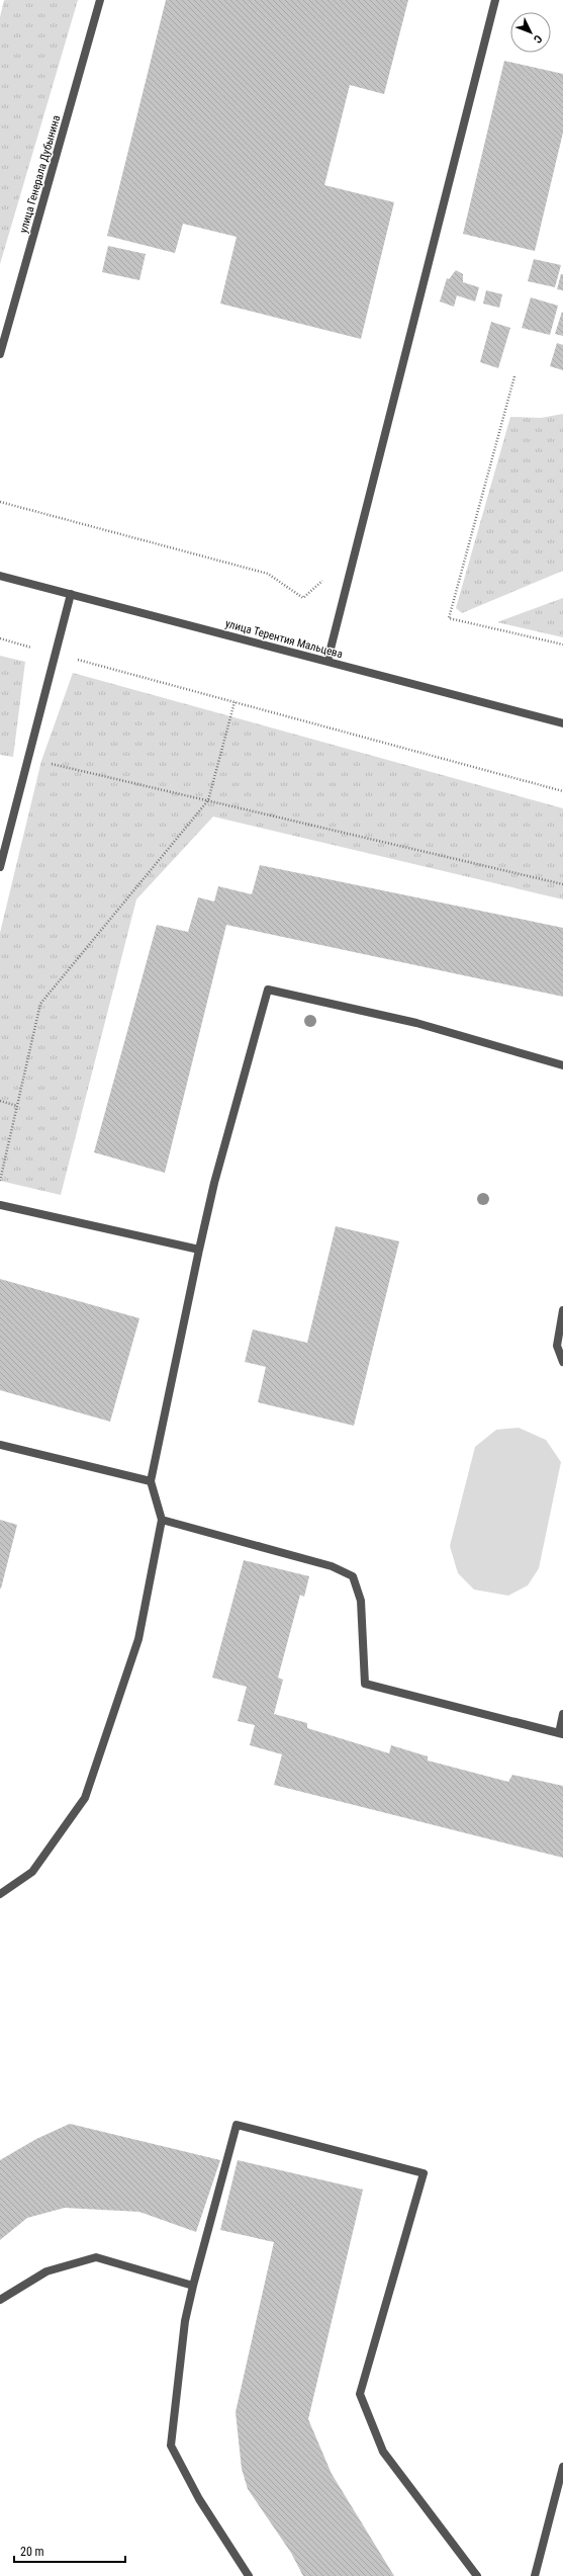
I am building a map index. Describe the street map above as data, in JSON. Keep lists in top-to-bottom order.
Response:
{
  "streets": {
    "street": ["улица Генерала Дубынина", "улица Терентия Мальцева"]
  },
  "scale_bar": "20 m",
  "north": "bottom right"
}
